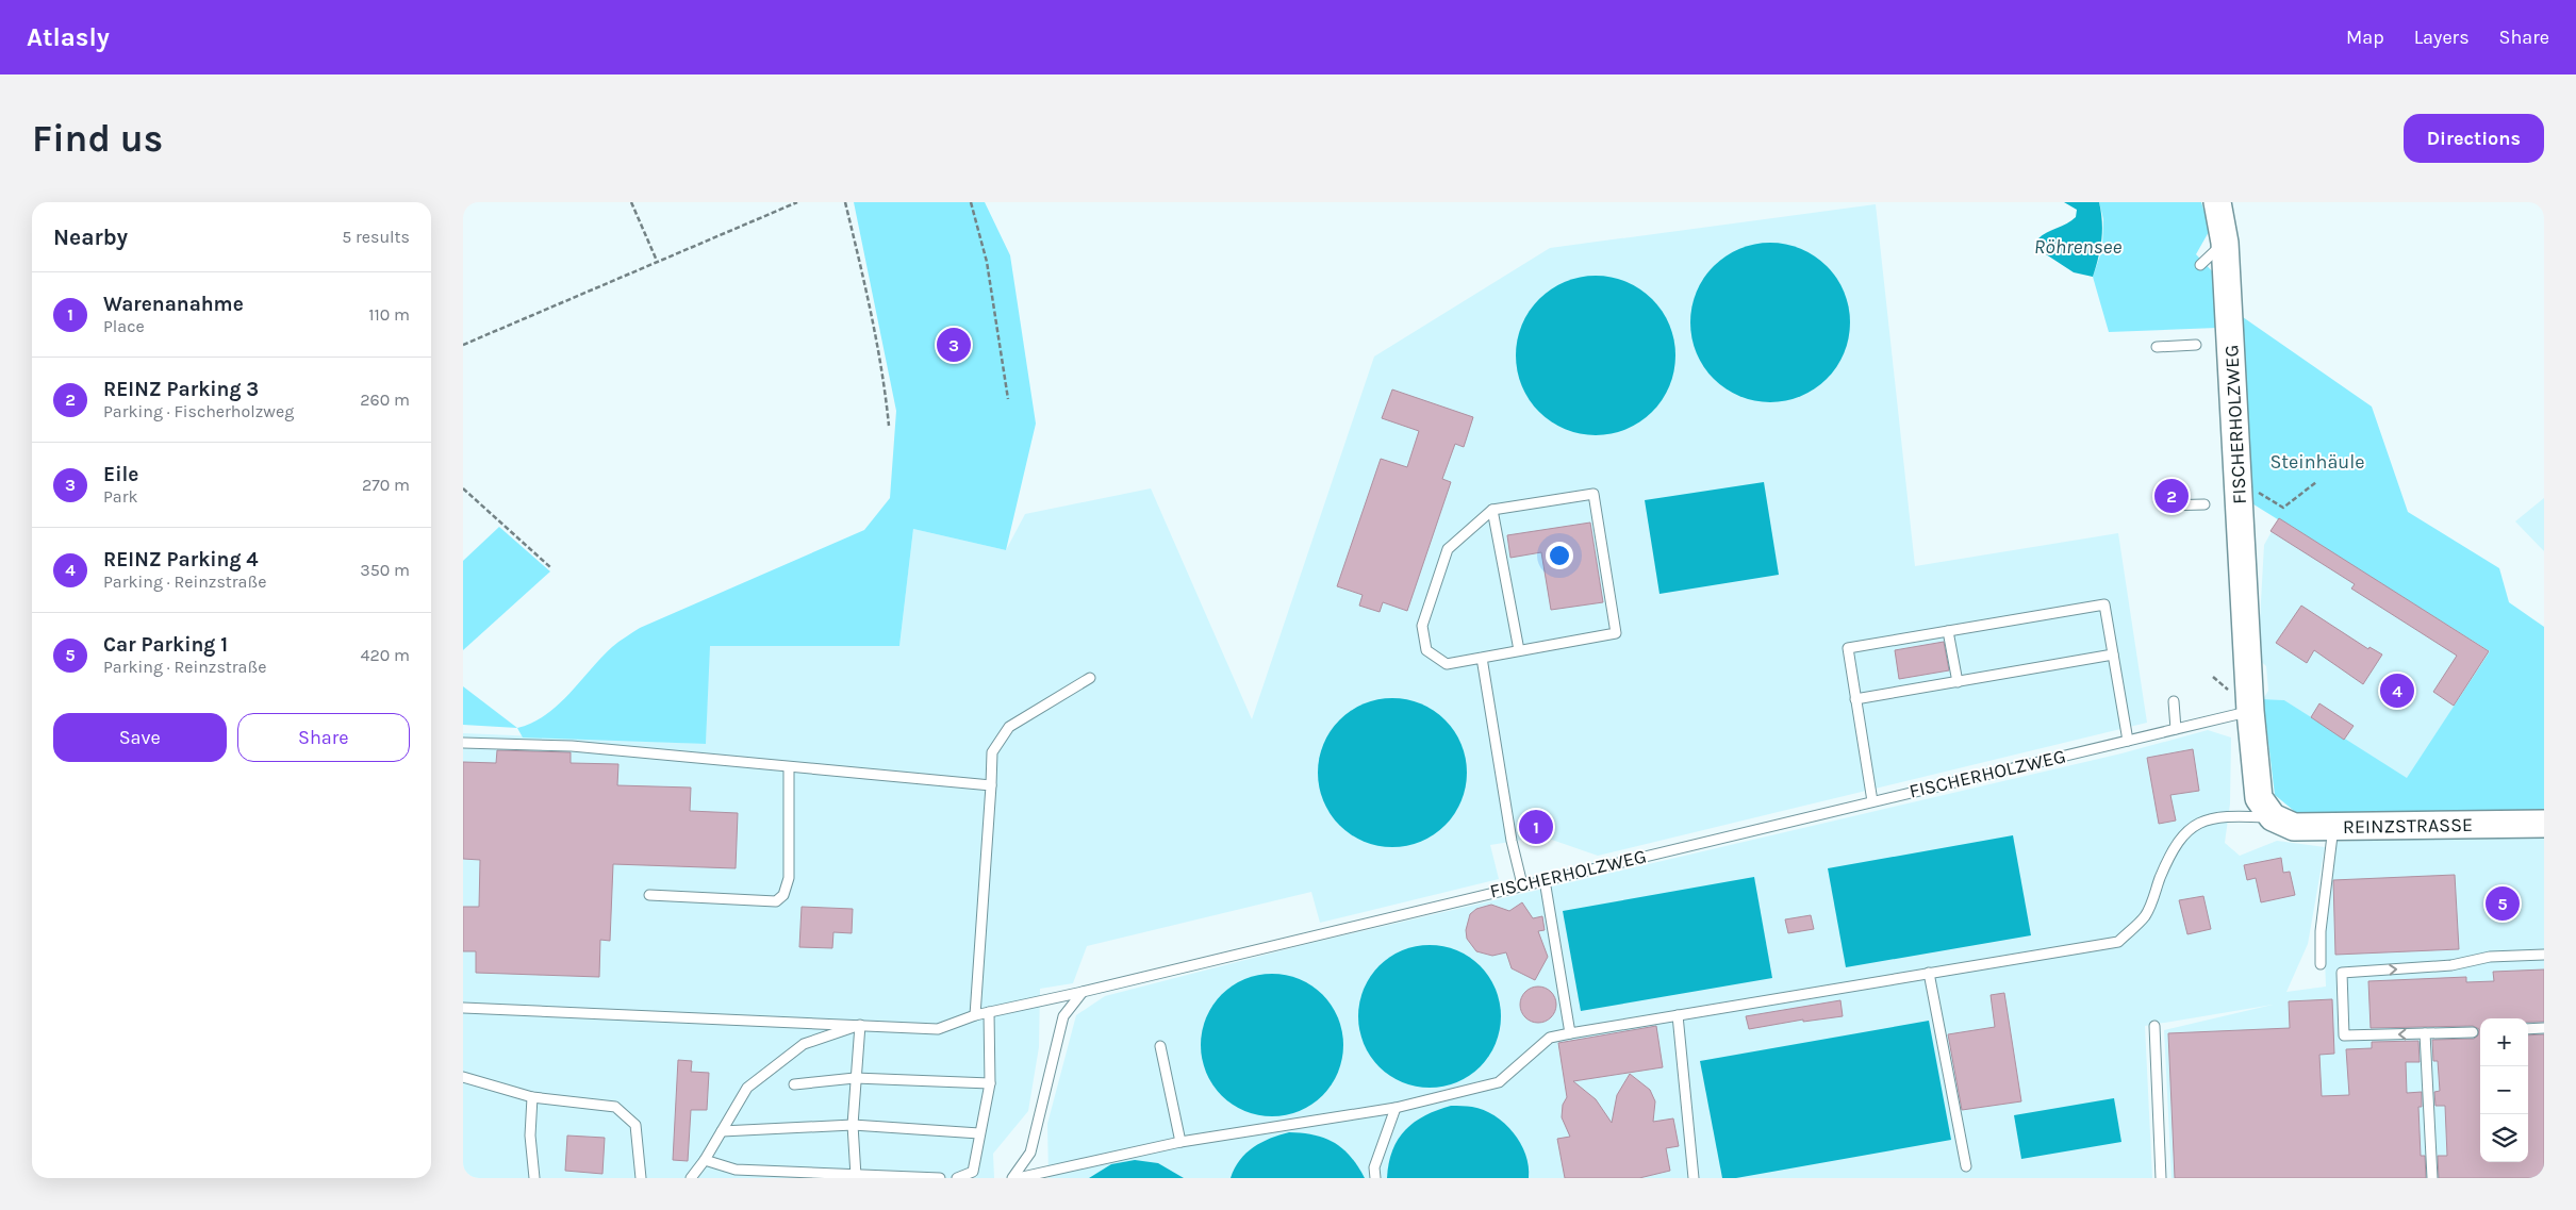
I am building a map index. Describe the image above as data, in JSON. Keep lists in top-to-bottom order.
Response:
{
  "streets": {
    "street": ["FISCHERHOLZWEG", "REINZSTRASSE"]
  },
  "crossings": [
    ["FISCHERHOLZWEG", "REINZSTRASSE"]
  ],
  "water": ["Röhrensee"],
  "parks": ["Steinhäule"],
  "page": {
    "header": "Atlasly",
    "nav": ["Map", "Layers", "Share"],
    "buttons": [
      "Directions",
      ["Save", "Share"]
    ],
    "title": "Find us",
    "heading": ["Nearby", "5 results"],
    "list": [
      {
        "mark": "1",
        "name": "Warenanahme",
        "note": "Place",
        "value": "110 m"
      },
      {
        "mark": "2",
        "name": "REINZ Parking 3",
        "note": "Parking · Fischerholzweg",
        "value": "260 m"
      },
      {
        "mark": "3",
        "name": "Eile",
        "note": "Park",
        "value": "270 m"
      },
      {
        "mark": "4",
        "name": "REINZ Parking 4",
        "note": "Parking · Reinzstraße",
        "value": "350 m"
      },
      {
        "mark": "5",
        "name": "Car Parking 1",
        "note": "Parking · Reinzstraße",
        "value": "420 m"
      }
    ],
    "pins": [
      "3",
      "2",
      "4",
      "1",
      "5"
    ],
    "map_buttons": ["+", "−"]
  }
}
